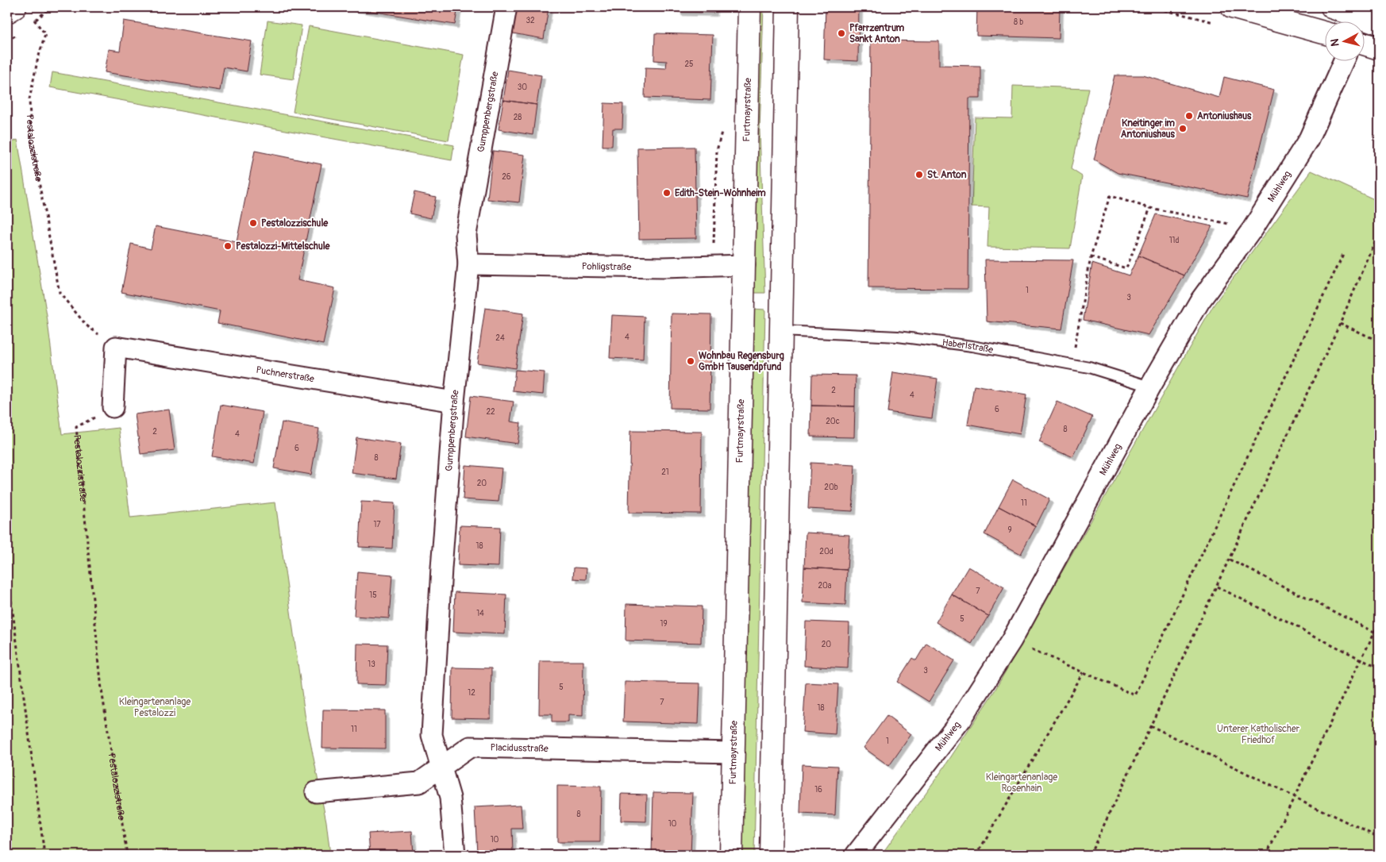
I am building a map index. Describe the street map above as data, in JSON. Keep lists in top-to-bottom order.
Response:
{
  "streets": {
    "main road": ["Furtmayrstraße"],
    "street": [
      "Gumppenbergstraße",
      "Mühlweg",
      "Pohligstraße",
      "Puchnerstraße",
      "Placidusstraße"
    ],
    "lane": ["Haberlstraße"],
    "path": ["Pestalozzistraße"]
  },
  "crossings": [
    ["Furtmayrstraße", "Pohligstraße"],
    ["Furtmayrstraße", "Placidusstraße"],
    ["Gumppenbergstraße", "Pohligstraße"],
    ["Gumppenbergstraße", "Puchnerstraße"],
    ["Gumppenbergstraße", "Placidusstraße"],
    ["Pestalozzistraße", "Puchnerstraße"],
    ["Mühlweg", "Haberlstraße"]
  ],
  "parks": ["Kleingartenanlage Pestalozzi", "Unterer Katholischer Friedhof", "Kleingartenanlage Rosenhain"],
  "places": [
    "Pfarrzentrum Sankt Anton",
    "Antoniushaus",
    "Kneitinger im Antoniushaus",
    "St. Anton",
    "Edith-Stein-Wohnheim",
    "Pestalozzischule",
    "Pestalozzi-Mittelschule",
    "Wohnbau Regensburg GmbH Tausendpfund"
  ],
  "house_numbers": [
    "32",
    "8 b",
    "25",
    "30",
    "28",
    "26",
    "11d",
    "1",
    "3",
    "4",
    "24",
    "2",
    "4",
    "6",
    "22",
    "20c",
    "8",
    "2",
    "4",
    "6",
    "8",
    "21",
    "20",
    "20b",
    "11",
    "17",
    "9",
    "18",
    "20d",
    "20a",
    "7",
    "15",
    "14",
    "5",
    "19",
    "20",
    "13",
    "3",
    "5",
    "12",
    "7",
    "18",
    "11",
    "1",
    "16",
    "8",
    "10",
    "10"
  ],
  "north": "left"
}
